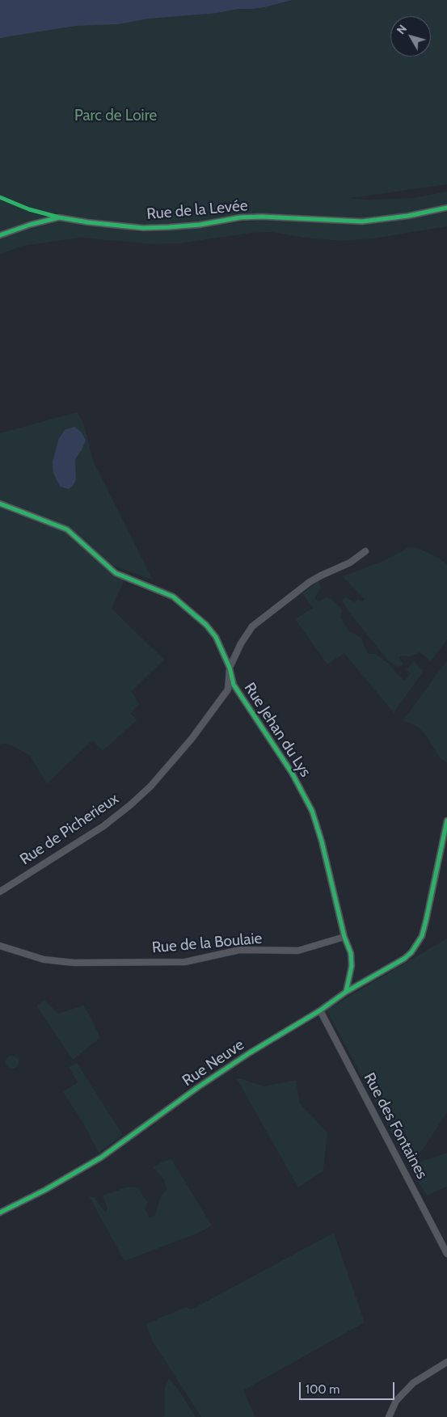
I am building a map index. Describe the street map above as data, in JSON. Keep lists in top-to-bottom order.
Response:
{
  "streets": {
    "street": [
      "Rue de la Levée",
      "Rue Jehan du Lys",
      "Rue de Picherieux",
      "Rue de la Boulaie",
      "Rue Neuve",
      "Rue des Fontaines"
    ]
  },
  "crossings": [
    ["Rue Jehan du Lys", "Rue de Picherieux"],
    ["Rue Jehan du Lys", "Rue de la Boulaie"],
    ["Rue Jehan du Lys", "Rue Neuve"],
    ["Rue Neuve", "Rue des Fontaines"]
  ],
  "parks": ["Parc de Loire"],
  "scale_bar": "100 m",
  "north": "top left"
}
